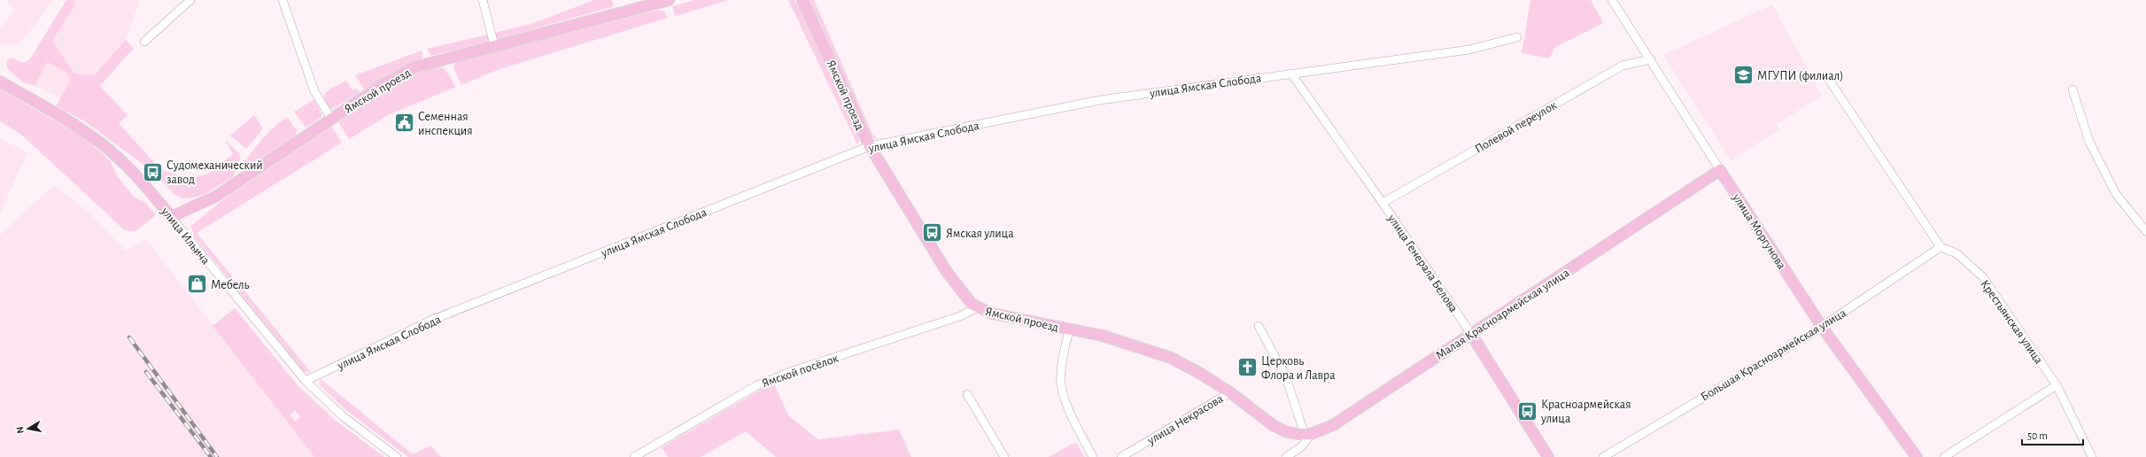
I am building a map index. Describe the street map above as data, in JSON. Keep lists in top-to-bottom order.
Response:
{
  "streets": {
    "main road": [
      "Ямской проезд",
      "улица Моргунова",
      "улица Ильича",
      "улица Генерала Белова",
      "Малая Красноармейская улица"
    ],
    "street": [
      "улица Ямская Слобода",
      "Полевой переулок",
      "Крестьянская улица",
      "Большая Красноармейская улица",
      "Ямской посёлок",
      "улица Некрасова"
    ]
  },
  "crossings": [
    ["улица Ямская Слобода", "Ямской проезд"],
    ["улица Ямская Слобода", "улица Ильича"],
    ["улица Ямская Слобода", "улица Генерала Белова"],
    ["Ямской проезд", "улица Ильича"],
    ["Ямской проезд", "Малая Красноармейская улица"],
    ["Ямской проезд", "Ямской посёлок"],
    ["Ямской проезд", "улица Некрасова"],
    ["Полевой переулок", "улица Моргунова"],
    ["Полевой переулок", "улица Генерала Белова"],
    ["улица Моргунова", "Малая Красноармейская улица"],
    ["улица Моргунова", "Большая Красноармейская улица"],
    ["улица Генерала Белова", "Малая Красноармейская улица"],
    ["Крестьянская улица", "Большая Красноармейская улица"]
  ],
  "places": {
    "school or university": ["МГУПИ (филиал)"],
    "public building": ["Семенная инспекция"],
    "bus stop": ["Судомеханический завод", "Ямская улица", "Красноармейская улица"],
    "shop": ["Мебель"],
    "church": ["Церковь Флора и Лавра"]
  },
  "scale_bar": "50 m",
  "north": "left"
}
